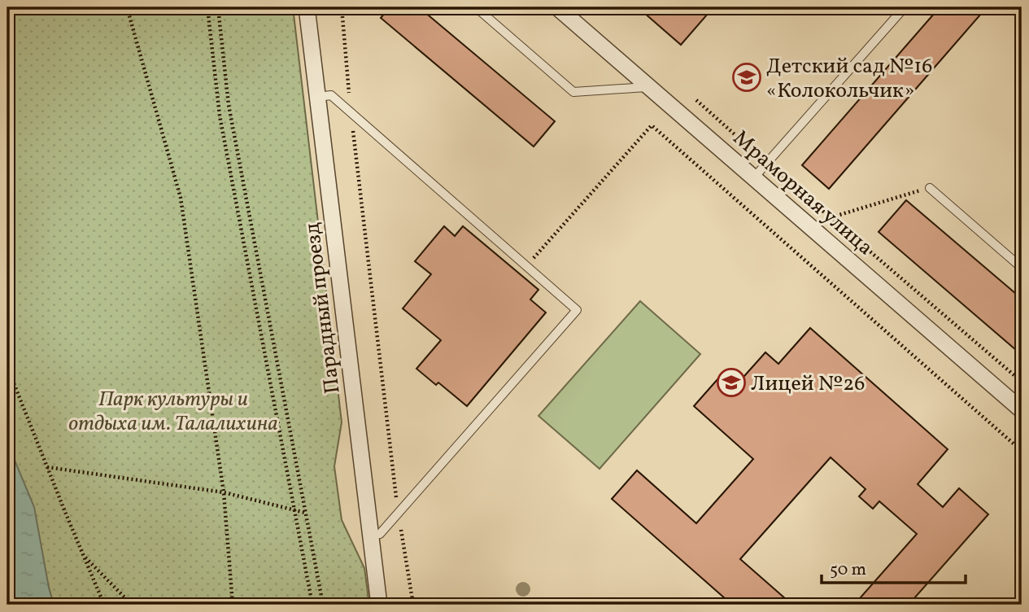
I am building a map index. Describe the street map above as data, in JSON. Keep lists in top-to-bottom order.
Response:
{
  "streets": {
    "street": ["Мраморная улица", "Парадный проезд"]
  },
  "parks": ["Парк культуры и отдыха им. Талалихина"],
  "places": {
    "school or university": ["Детский сад №16 «Колокольчик»", "Лицей №26"]
  },
  "scale_bar": "50 m"
}
